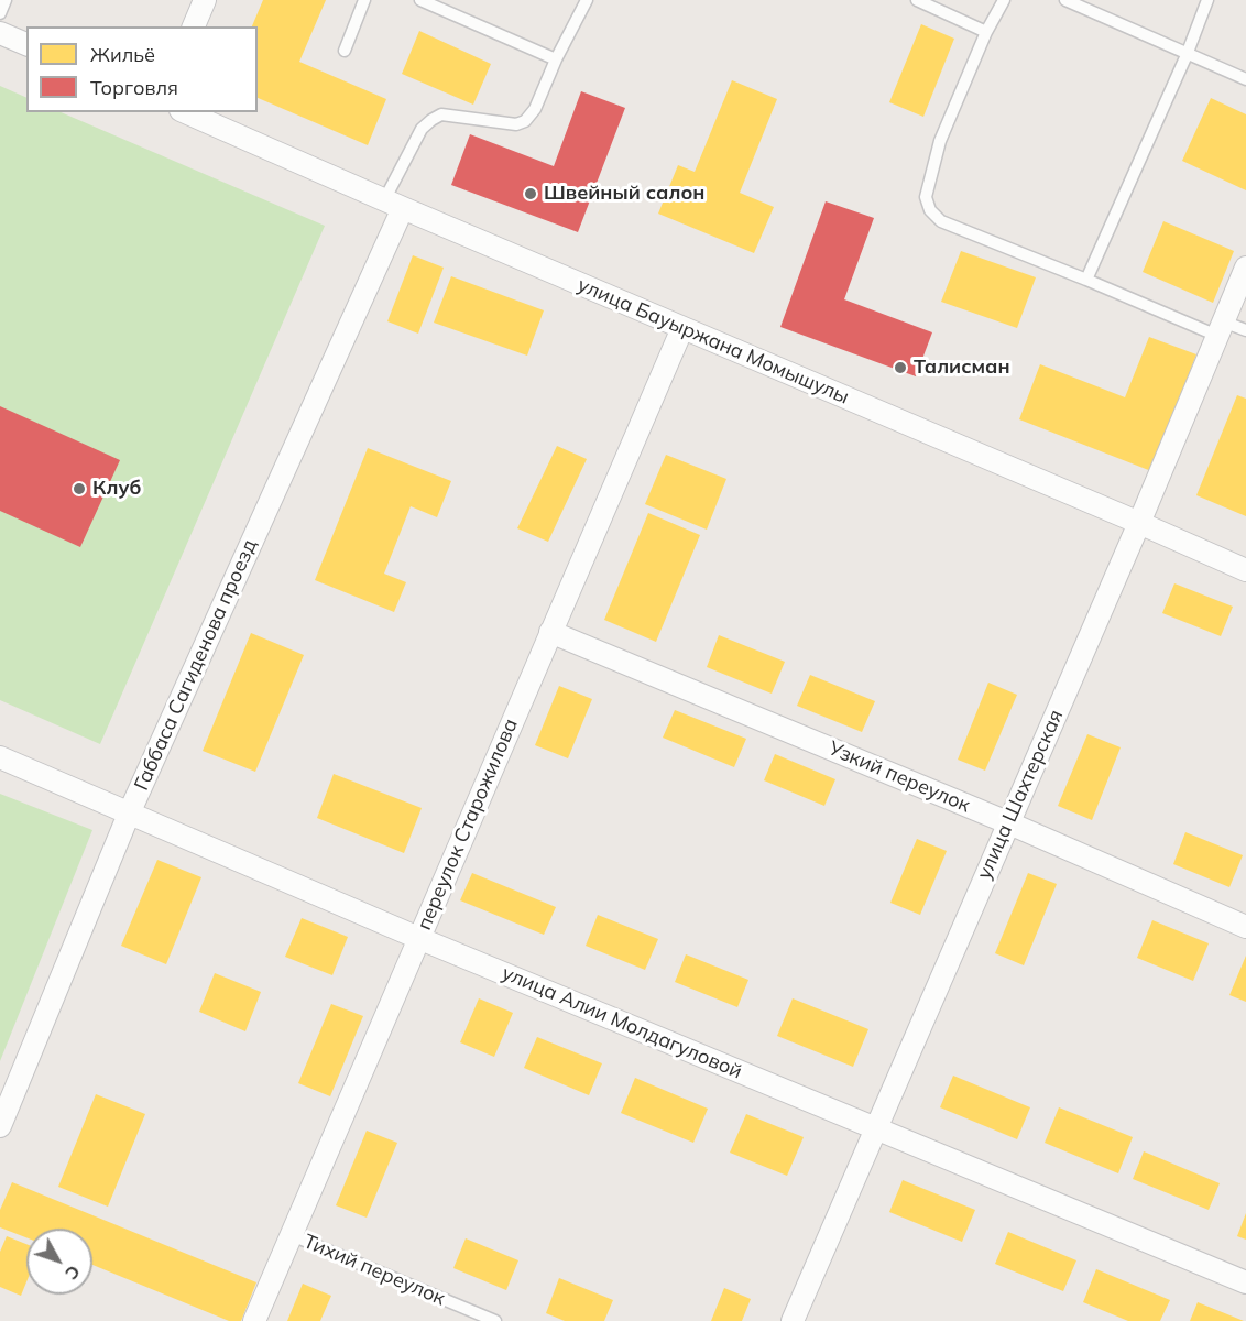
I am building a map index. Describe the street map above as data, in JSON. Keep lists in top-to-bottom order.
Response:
{
  "streets": {
    "street": [
      "улица Бауыржана Момышулы",
      "Габбаса Сагиденова проезд",
      "Узкий переулок",
      "улица Шахтерская",
      "переулок Старожилова",
      "улица Алии Молдагуловой"
    ],
    "lane": ["Тихий переулок"]
  },
  "crossings": [
    ["улица Бауыржана Момышулы", "Габбаса Сагиденова проезд"],
    ["улица Бауыржана Момышулы", "улица Шахтерская"],
    ["улица Бауыржана Момышулы", "переулок Старожилова"],
    ["Габбаса Сагиденова проезд", "улица Алии Молдагуловой"],
    ["Узкий переулок", "улица Шахтерская"],
    ["Узкий переулок", "переулок Старожилова"],
    ["улица Шахтерская", "улица Алии Молдагуловой"],
    ["переулок Старожилова", "улица Алии Молдагуловой"],
    ["переулок Старожилова", "Тихий переулок"]
  ],
  "places": ["Швейный салон", "Талисман", "Клуб"],
  "legend": ["Жильё", "Торговля"],
  "north": "bottom right"
}
